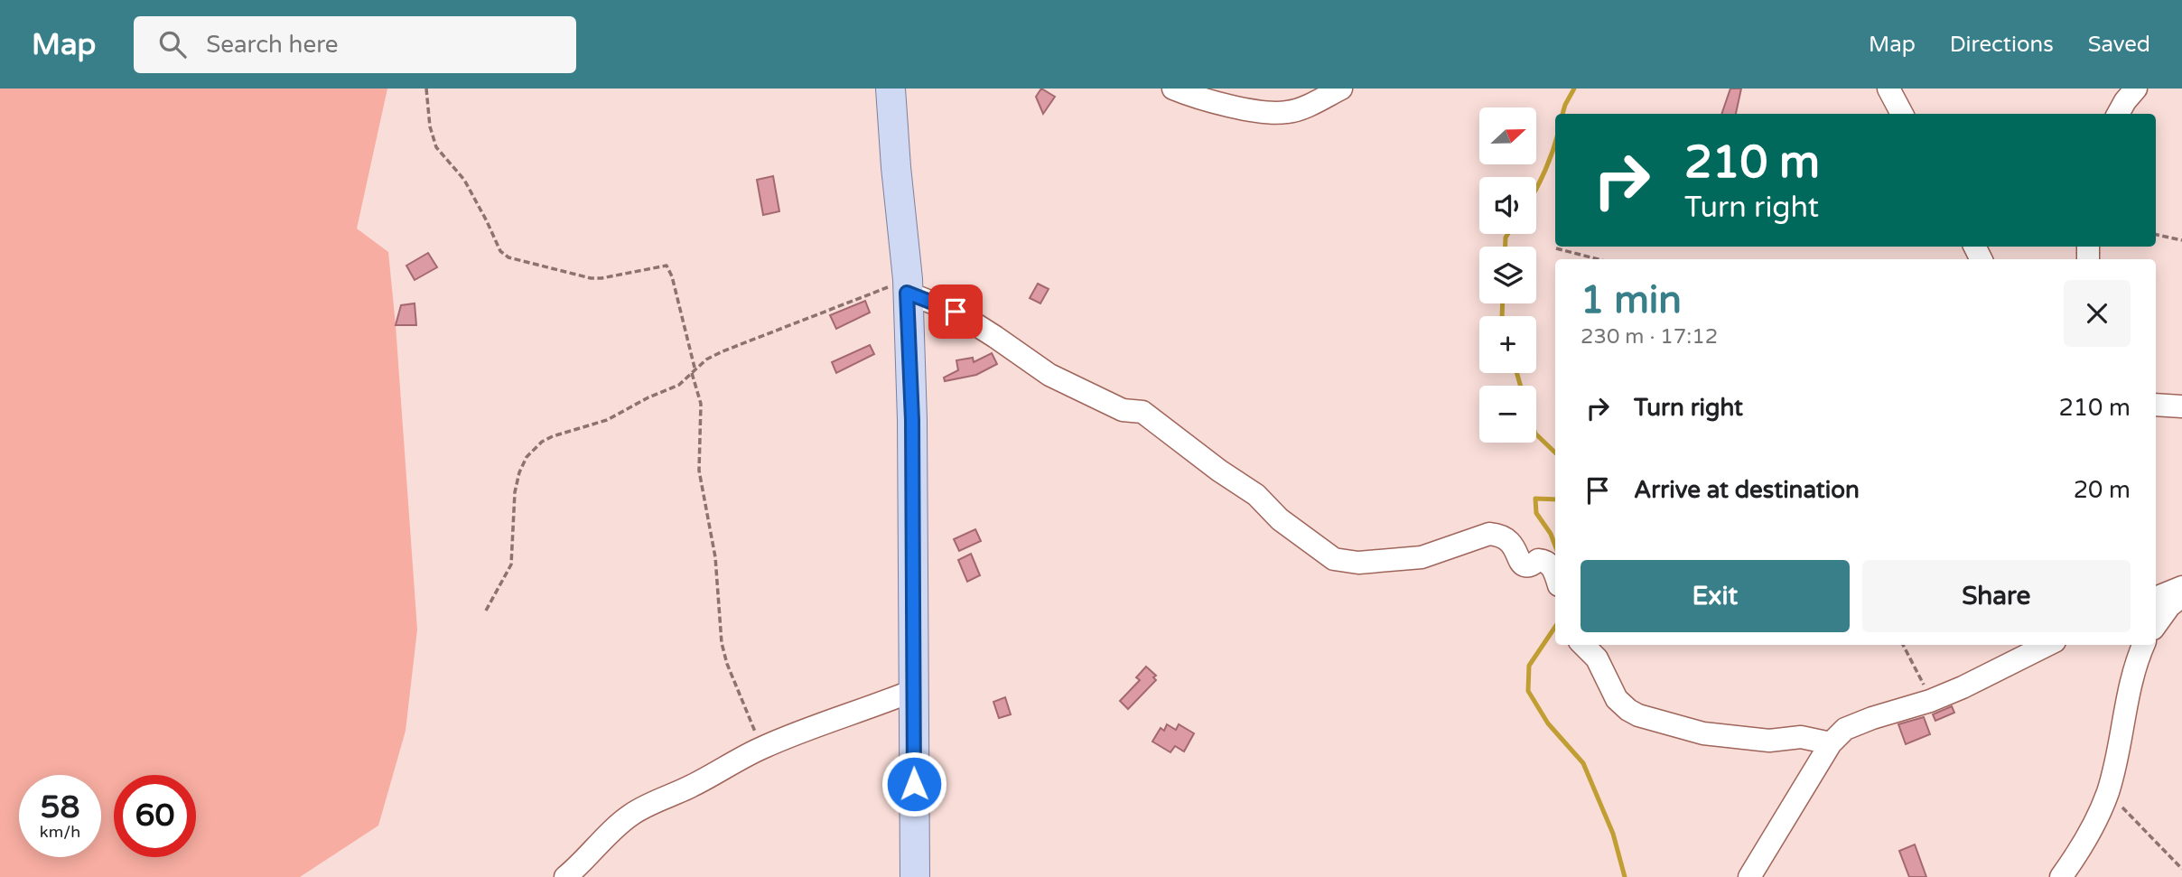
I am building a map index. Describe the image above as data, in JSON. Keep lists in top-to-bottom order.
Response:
{
  "north": "right",
  "page": {
    "header": "Map",
    "search": "Search here",
    "nav": ["Map", "Directions", "Saved"],
    "map_buttons": ["+", "−"],
    "turn": ["210 m", "Turn right"],
    "heading": ["1 min", "230 m · 17:12"],
    "list": [
      {
        "name": "Turn right",
        "value": "210 m"
      },
      {
        "name": "Arrive at destination",
        "value": "20 m"
      }
    ],
    "buttons": ["Exit", "Share"],
    "speed": "58 km/h",
    "limit": "60"
  }
}
